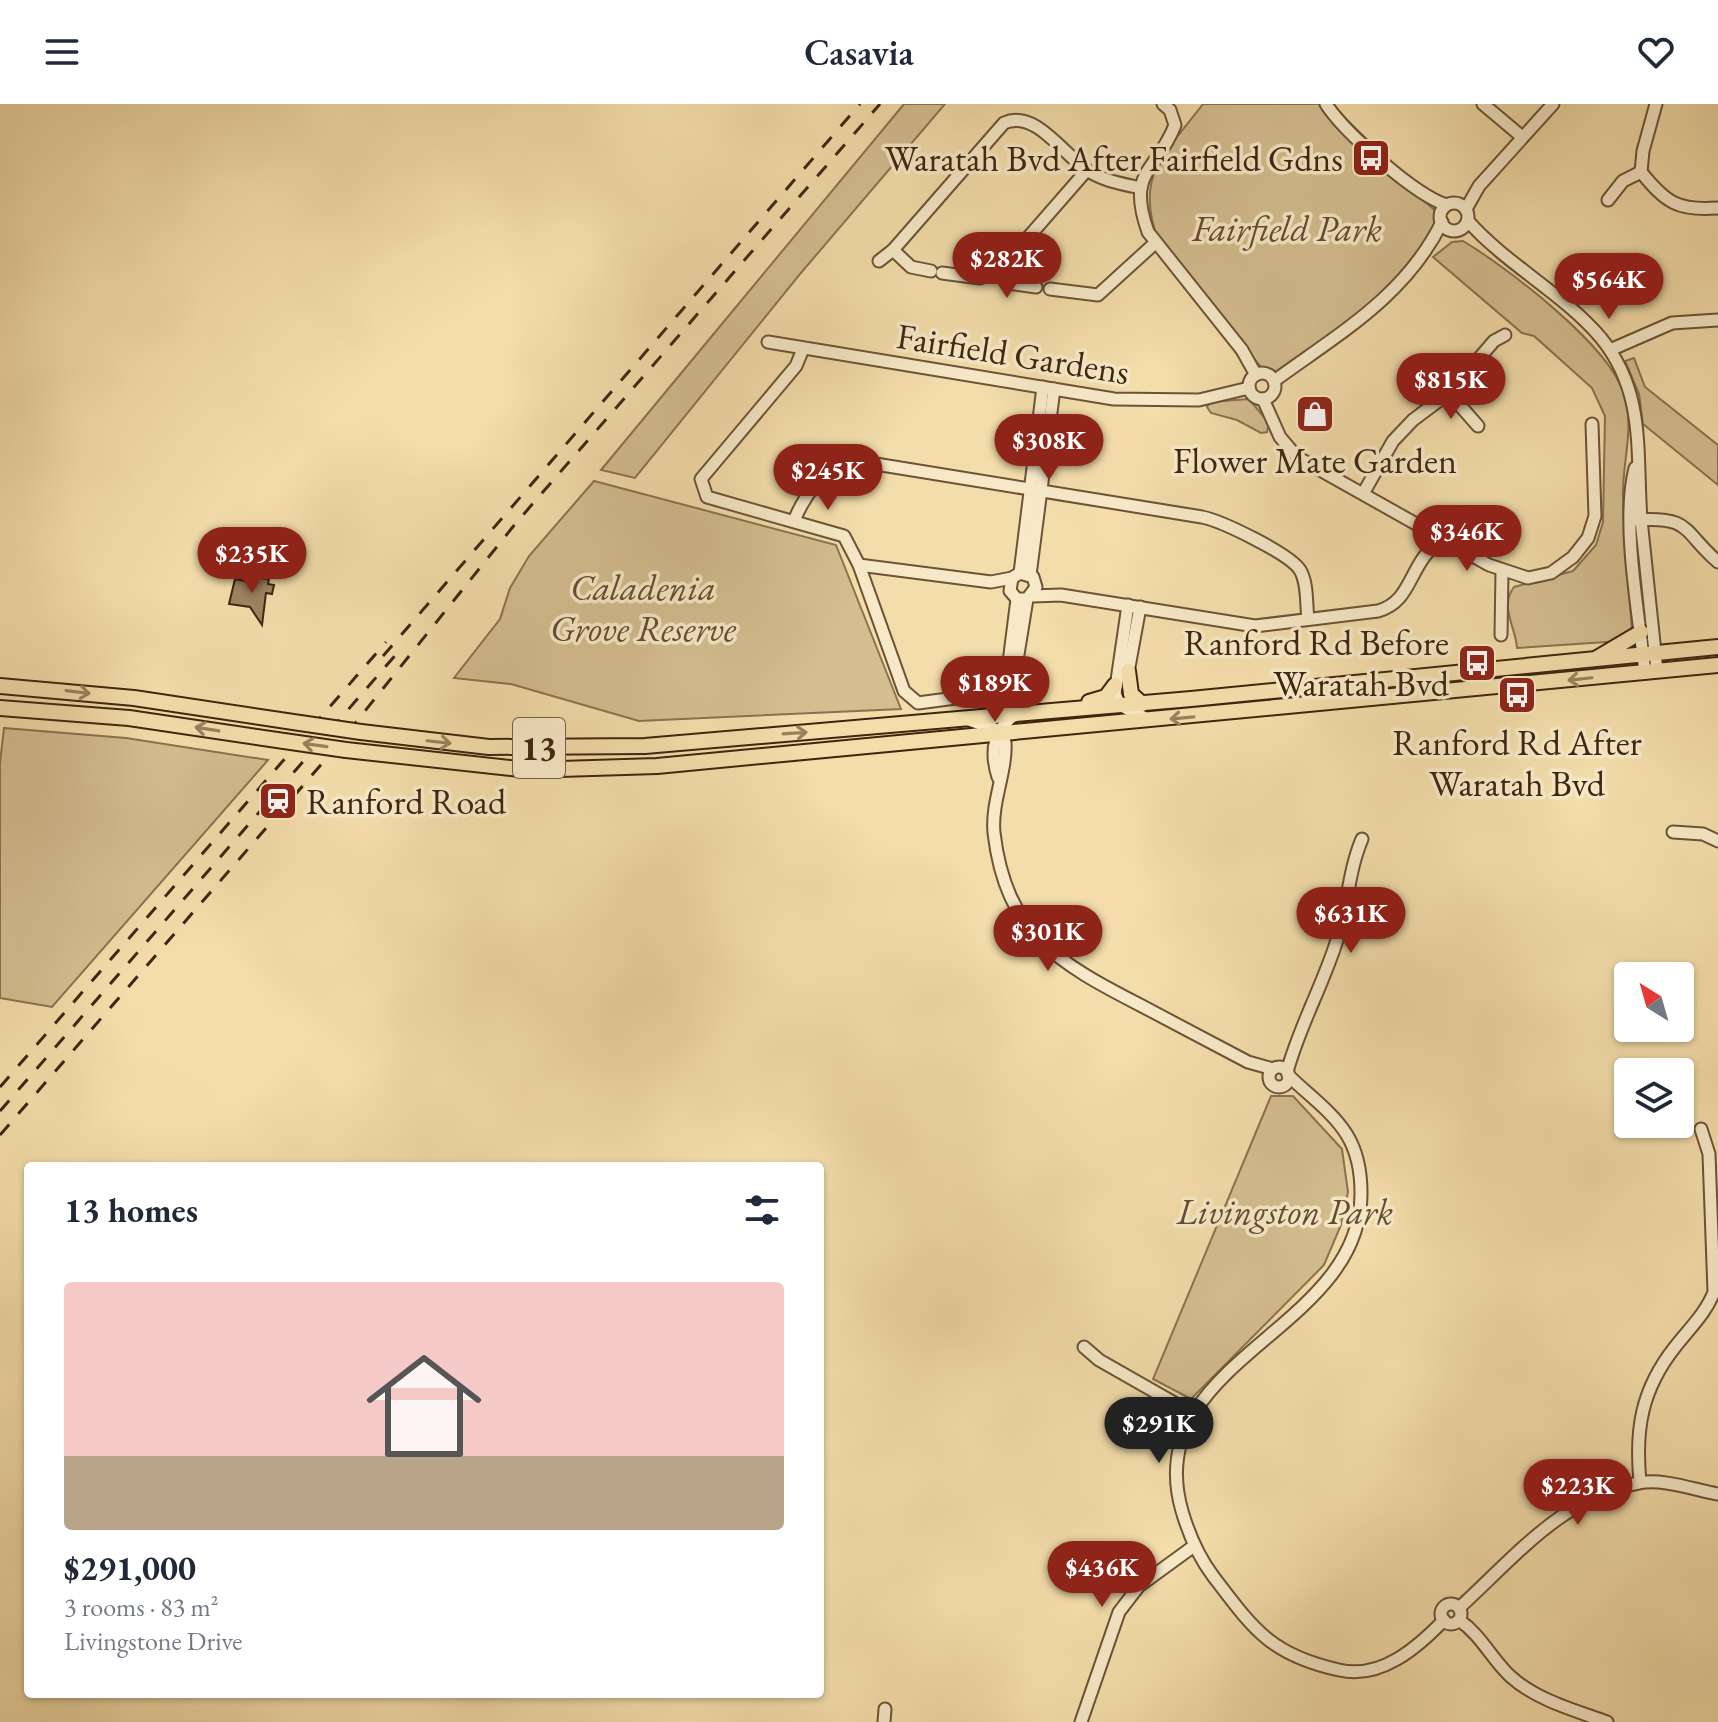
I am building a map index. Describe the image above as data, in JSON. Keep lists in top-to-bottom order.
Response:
{
  "streets": {
    "main road": ["13"],
    "street": ["Fairfield Gardens"]
  },
  "parks": ["Fairfield Park", "Caladenia Grove Reserve", "Livingston Park"],
  "places": {
    "bus stop": ["Waratah Bvd After Fairfield Gdns", "Ranford Rd Before Waratah Bvd", "Ranford Rd After Waratah Bvd"],
    "shop": ["Flower Mate Garden"],
    "station": ["Ranford Road"]
  },
  "north": "top left",
  "page": {
    "header": "Casavia",
    "price": [
      "$282K",
      "$564K",
      "$815K",
      "$308K",
      "$245K",
      "$346K",
      "$235K",
      "$189K",
      "$631K",
      "$301K",
      "$291K",
      "$223K",
      "$436K"
    ],
    "heading": "13 homes",
    "list": [
      {
        "name": "$291,000",
        "note": "3 rooms · 83 m² · Livingstone Drive"
      }
    ]
  }
}
